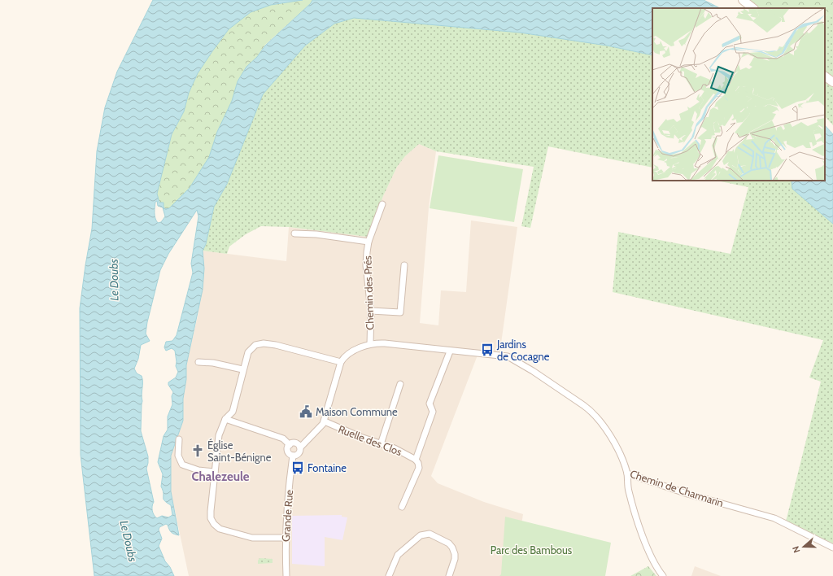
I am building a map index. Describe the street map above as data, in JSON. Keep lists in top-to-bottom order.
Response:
{
  "streets": {
    "street": [
      "Chemin des Prés",
      "Ruelle des Clos",
      "Chemin de Charmarin",
      "Grande Rue"
    ]
  },
  "crossings": [
    ["Chemin des Prés", "Chemin de Charmarin"]
  ],
  "districts": ["Chalezeule"],
  "water": ["Le Doubs"],
  "parks": ["Parc des Bambous"],
  "places": {
    "bus stop": ["Jardins de Cocagne", "Fontaine"],
    "public building": ["Maison Commune"],
    "church": ["Église Saint-Bénigne"]
  },
  "north": "left"
}
